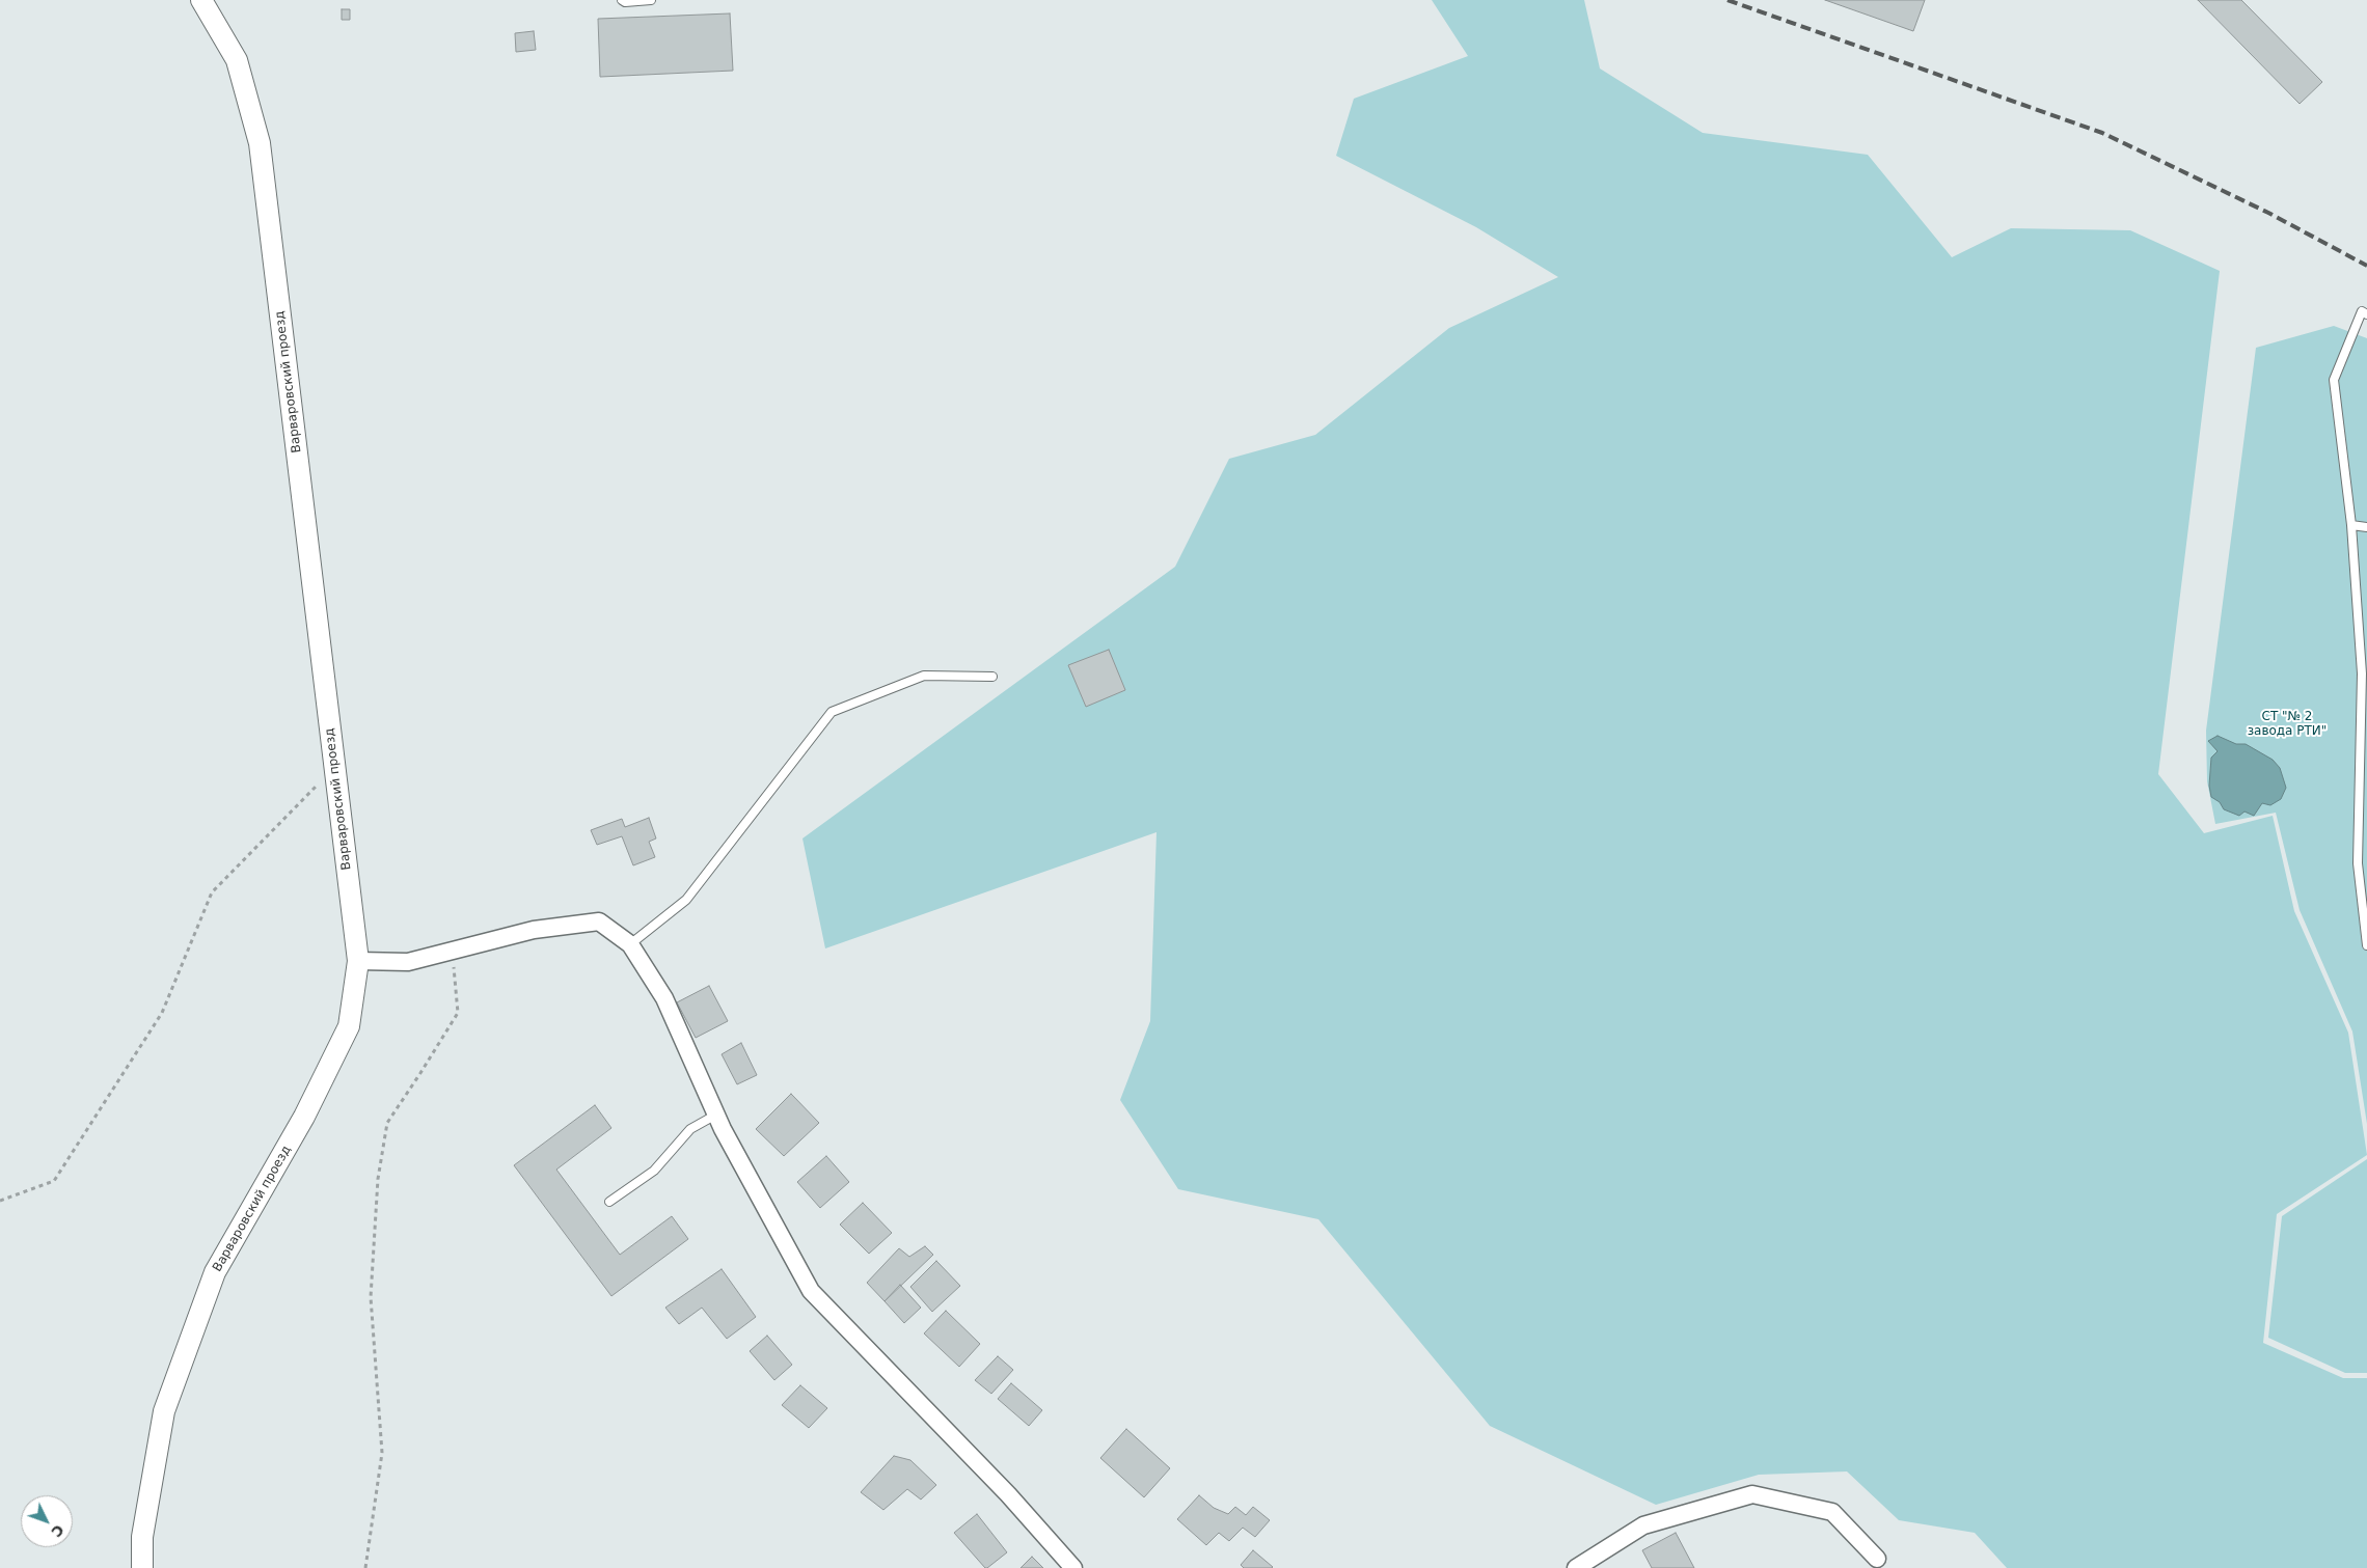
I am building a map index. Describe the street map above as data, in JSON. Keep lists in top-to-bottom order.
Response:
{
  "streets": {
    "street": ["Варваровский проезд"]
  },
  "parks": ["СТ \"№ 2 завода РТИ\""],
  "north": "bottom right"
}
